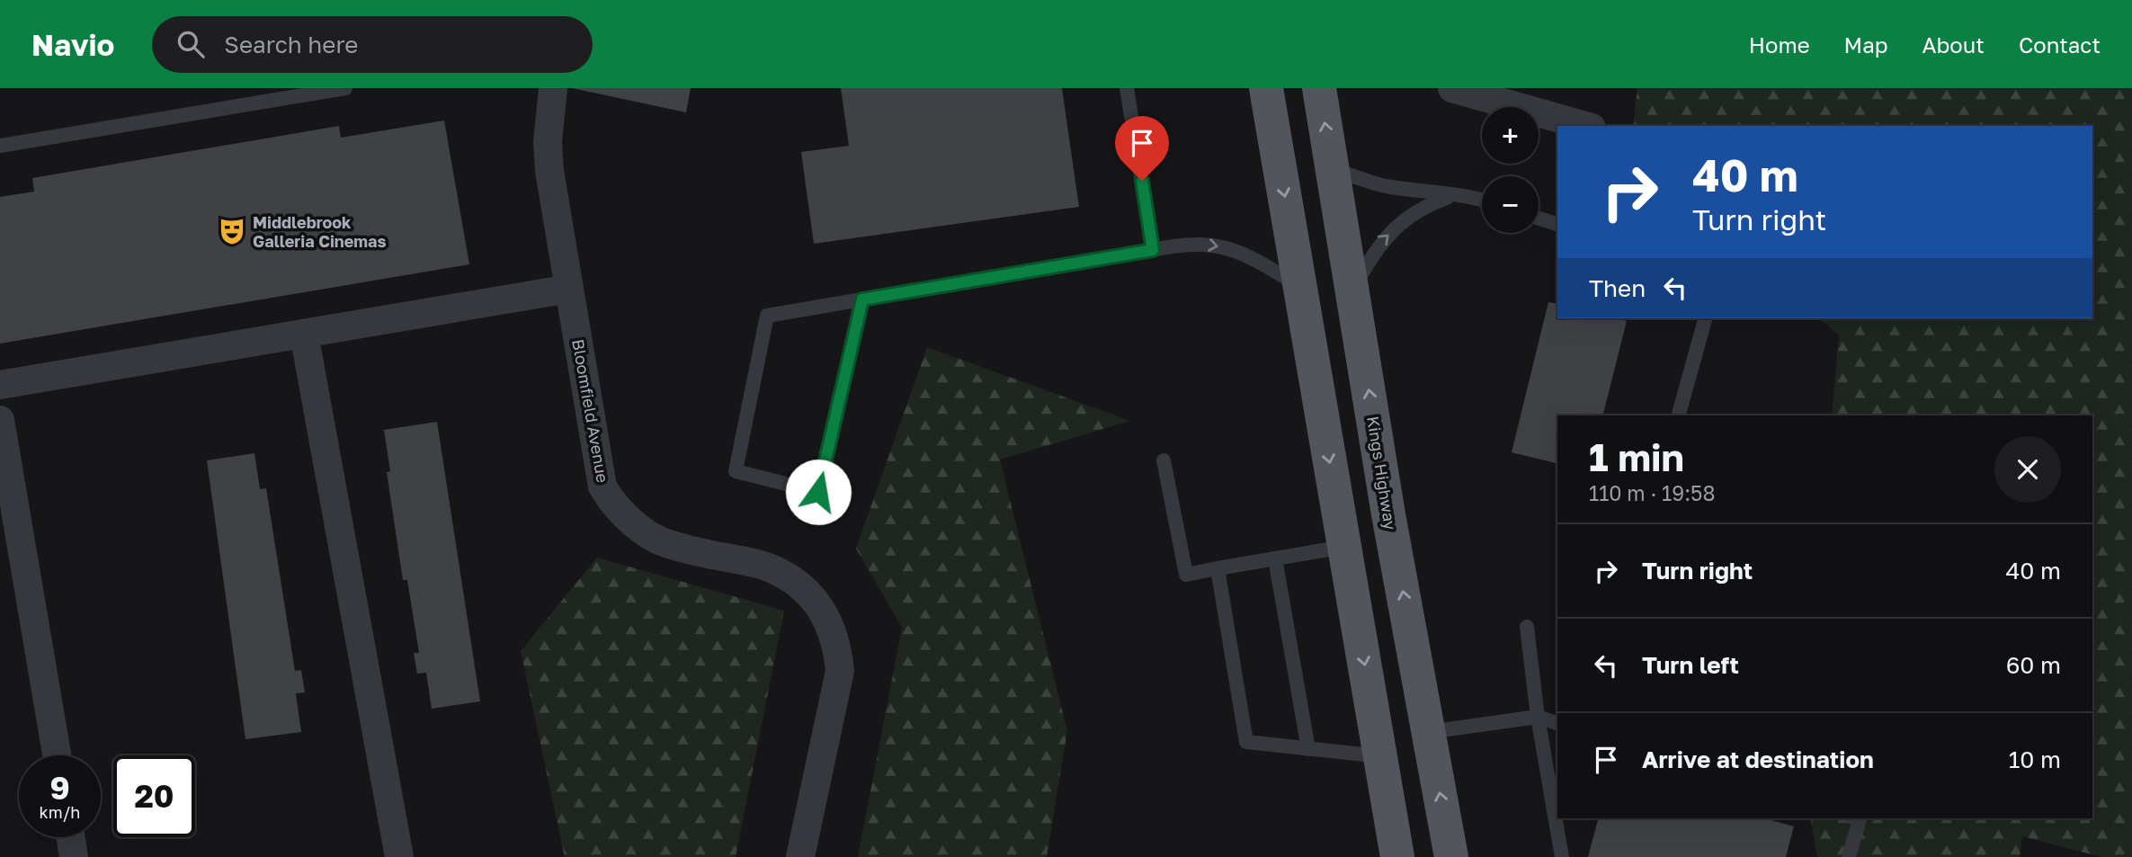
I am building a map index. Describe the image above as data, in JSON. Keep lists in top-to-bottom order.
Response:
{
  "streets": {
    "main road": ["Kings Highway"],
    "street": ["Bloomfield Avenue"]
  },
  "places": {
    "theatre": ["Middlebrook Galleria Cinemas"]
  },
  "page": {
    "header": "Navio",
    "search": "Search here",
    "nav": [
      "Home",
      "Map",
      "About",
      "Contact"
    ],
    "map_buttons": ["+", "−"],
    "turn": ["40 m", "Turn right"],
    "then": "Then",
    "heading": ["1 min", "110 m · 19:58"],
    "list": [
      {
        "name": "Turn right",
        "value": "40 m"
      },
      {
        "name": "Turn left",
        "value": "60 m"
      },
      {
        "name": "Arrive at destination",
        "value": "10 m"
      }
    ],
    "speed": "9 km/h",
    "limit": "20"
  }
}
